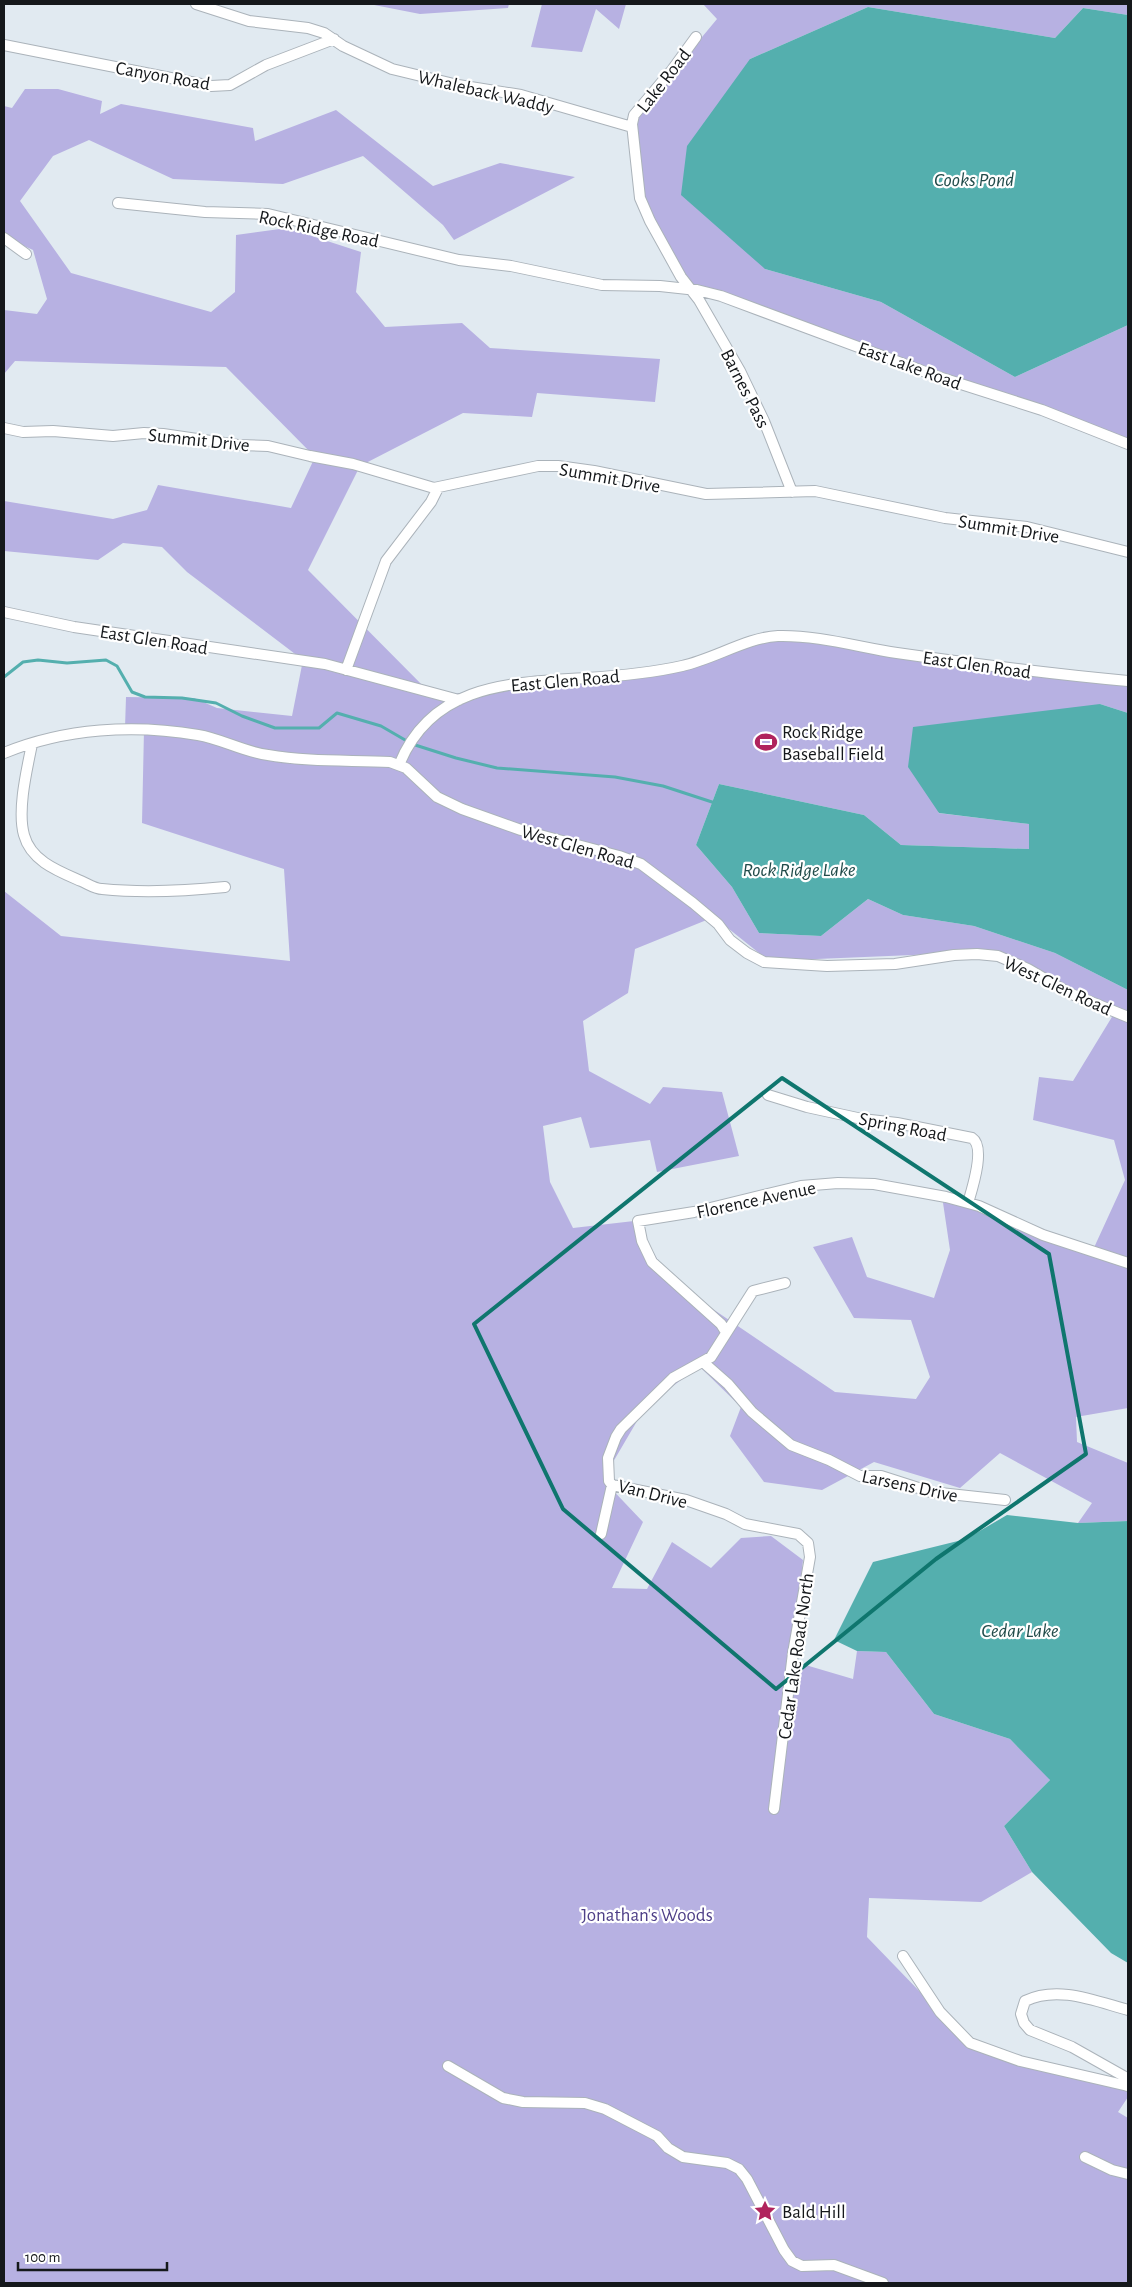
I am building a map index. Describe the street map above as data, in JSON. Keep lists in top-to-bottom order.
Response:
{
  "streets": {
    "street": [
      "Canyon Road",
      "Lake Road",
      "Whaleback Waddy",
      "Rock Ridge Road",
      "East Lake Road",
      "Barnes Pass",
      "Summit Drive",
      "East Glen Road",
      "West Glen Road",
      "Spring Road",
      "Florence Avenue",
      "Larsens Drive",
      "Van Drive",
      "Cedar Lake Road North"
    ]
  },
  "crossings": [
    ["Canyon Road", "Whaleback Waddy"],
    ["Lake Road", "Whaleback Waddy"],
    ["Lake Road", "Rock Ridge Road"],
    ["Lake Road", "East Lake Road"],
    ["Lake Road", "Barnes Pass"],
    ["Rock Ridge Road", "East Lake Road"],
    ["Rock Ridge Road", "Barnes Pass"],
    ["East Lake Road", "Barnes Pass"],
    ["Barnes Pass", "Summit Drive"],
    ["Spring Road", "Florence Avenue"],
    ["Florence Avenue", "Van Drive"],
    ["Larsens Drive", "Van Drive"],
    ["Van Drive", "Cedar Lake Road North"]
  ],
  "water": ["Cooks Pond", "Rock Ridge Lake", "Cedar Lake"],
  "parks": ["Jonathan's Woods"],
  "places": {
    "sports": ["Rock Ridge Baseball Field"],
    "place": ["Bald Hill"]
  },
  "scale_bar": "100 m"
}
